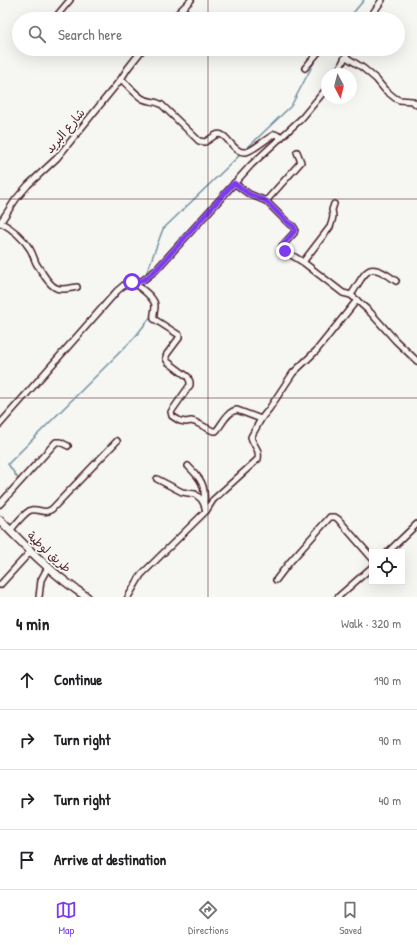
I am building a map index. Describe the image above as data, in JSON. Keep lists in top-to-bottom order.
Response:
{
  "streets": {
    "main road": ["طريق لوطية"],
    "street": ["شارع البريد"]
  },
  "north": "bottom",
  "page": {
    "search": "Search here",
    "heading": ["4 min", "Walk · 320 m"],
    "list": [
      ["Continue", "190 m"],
      ["Turn right", "90 m"],
      ["Turn right", "40 m"],
      "Arrive at destination"
    ],
    "nav": ["Map", "Directions", "Saved"]
  }
}
